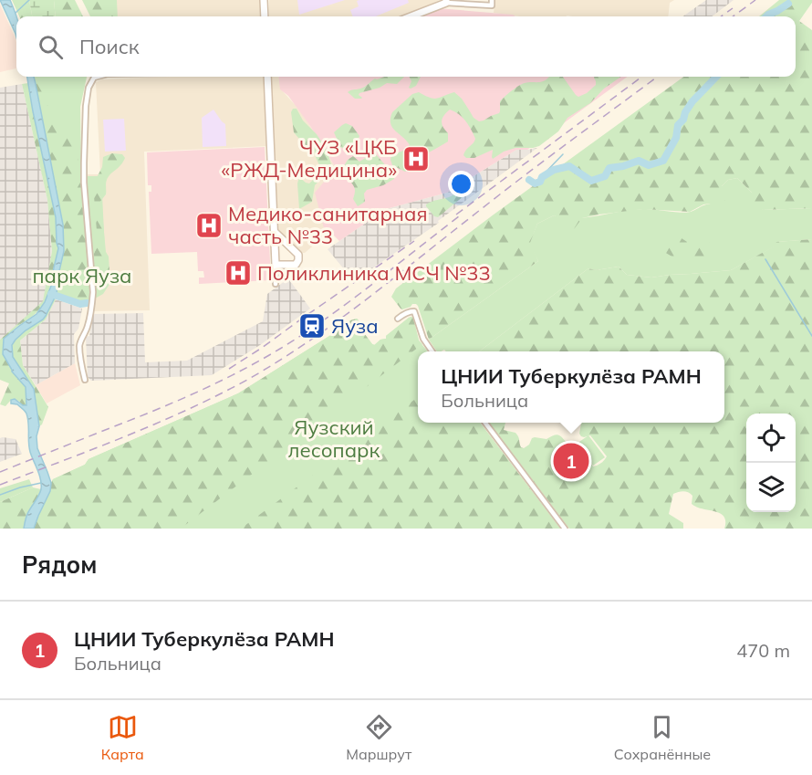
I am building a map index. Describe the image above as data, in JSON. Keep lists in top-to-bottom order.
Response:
{
  "parks": ["парк Яуза", "Яузский лесопарк"],
  "places": {
    "hospital": ["ЧУЗ «ЦКБ «РЖД-Медицина»", "Медико-санитарная часть №33", "Поликлиника МСЧ №33"],
    "station": ["Яуза"]
  },
  "page": {
    "search": "Поиск",
    "popup": ["ЦНИИ Туберкулёза РАМН", "Больница"],
    "pins": "1",
    "heading": "Рядом",
    "list": [
      {
        "mark": "1",
        "name": "ЦНИИ Туберкулёза РАМН",
        "note": "Больница",
        "value": "470 m"
      }
    ],
    "nav": ["Карта", "Маршрут", "Сохранённые"]
  }
}
